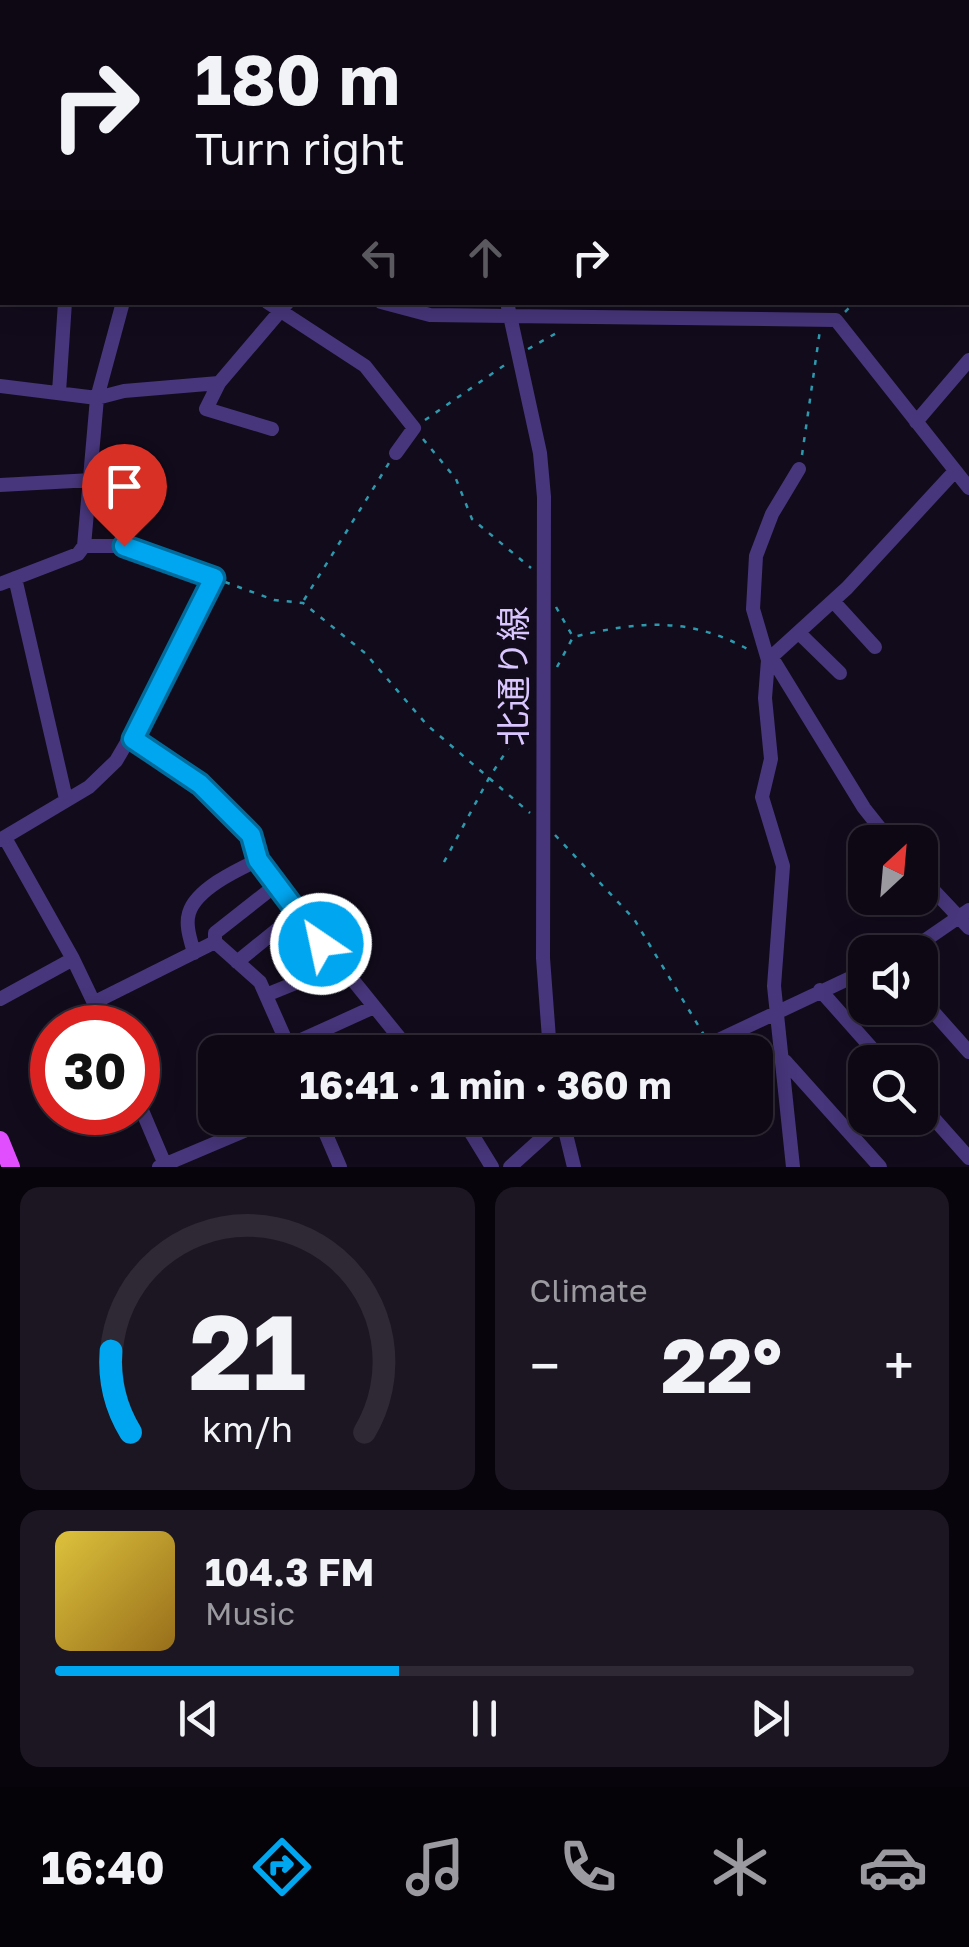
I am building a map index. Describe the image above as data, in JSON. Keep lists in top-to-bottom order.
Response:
{
  "streets": {
    "street": ["北通り線"]
  },
  "north": "top right",
  "page": {
    "turn": ["180 m", "Turn right"],
    "limit": "30",
    "trip": "16:41 · 1 min · 360 m",
    "tile": "Climate",
    "heat": ["−", "22°", "+"],
    "song": ["104.3 FM", "Music"],
    "tabs": "16:40",
    "gauge": ["21", "km/h"]
  }
}
